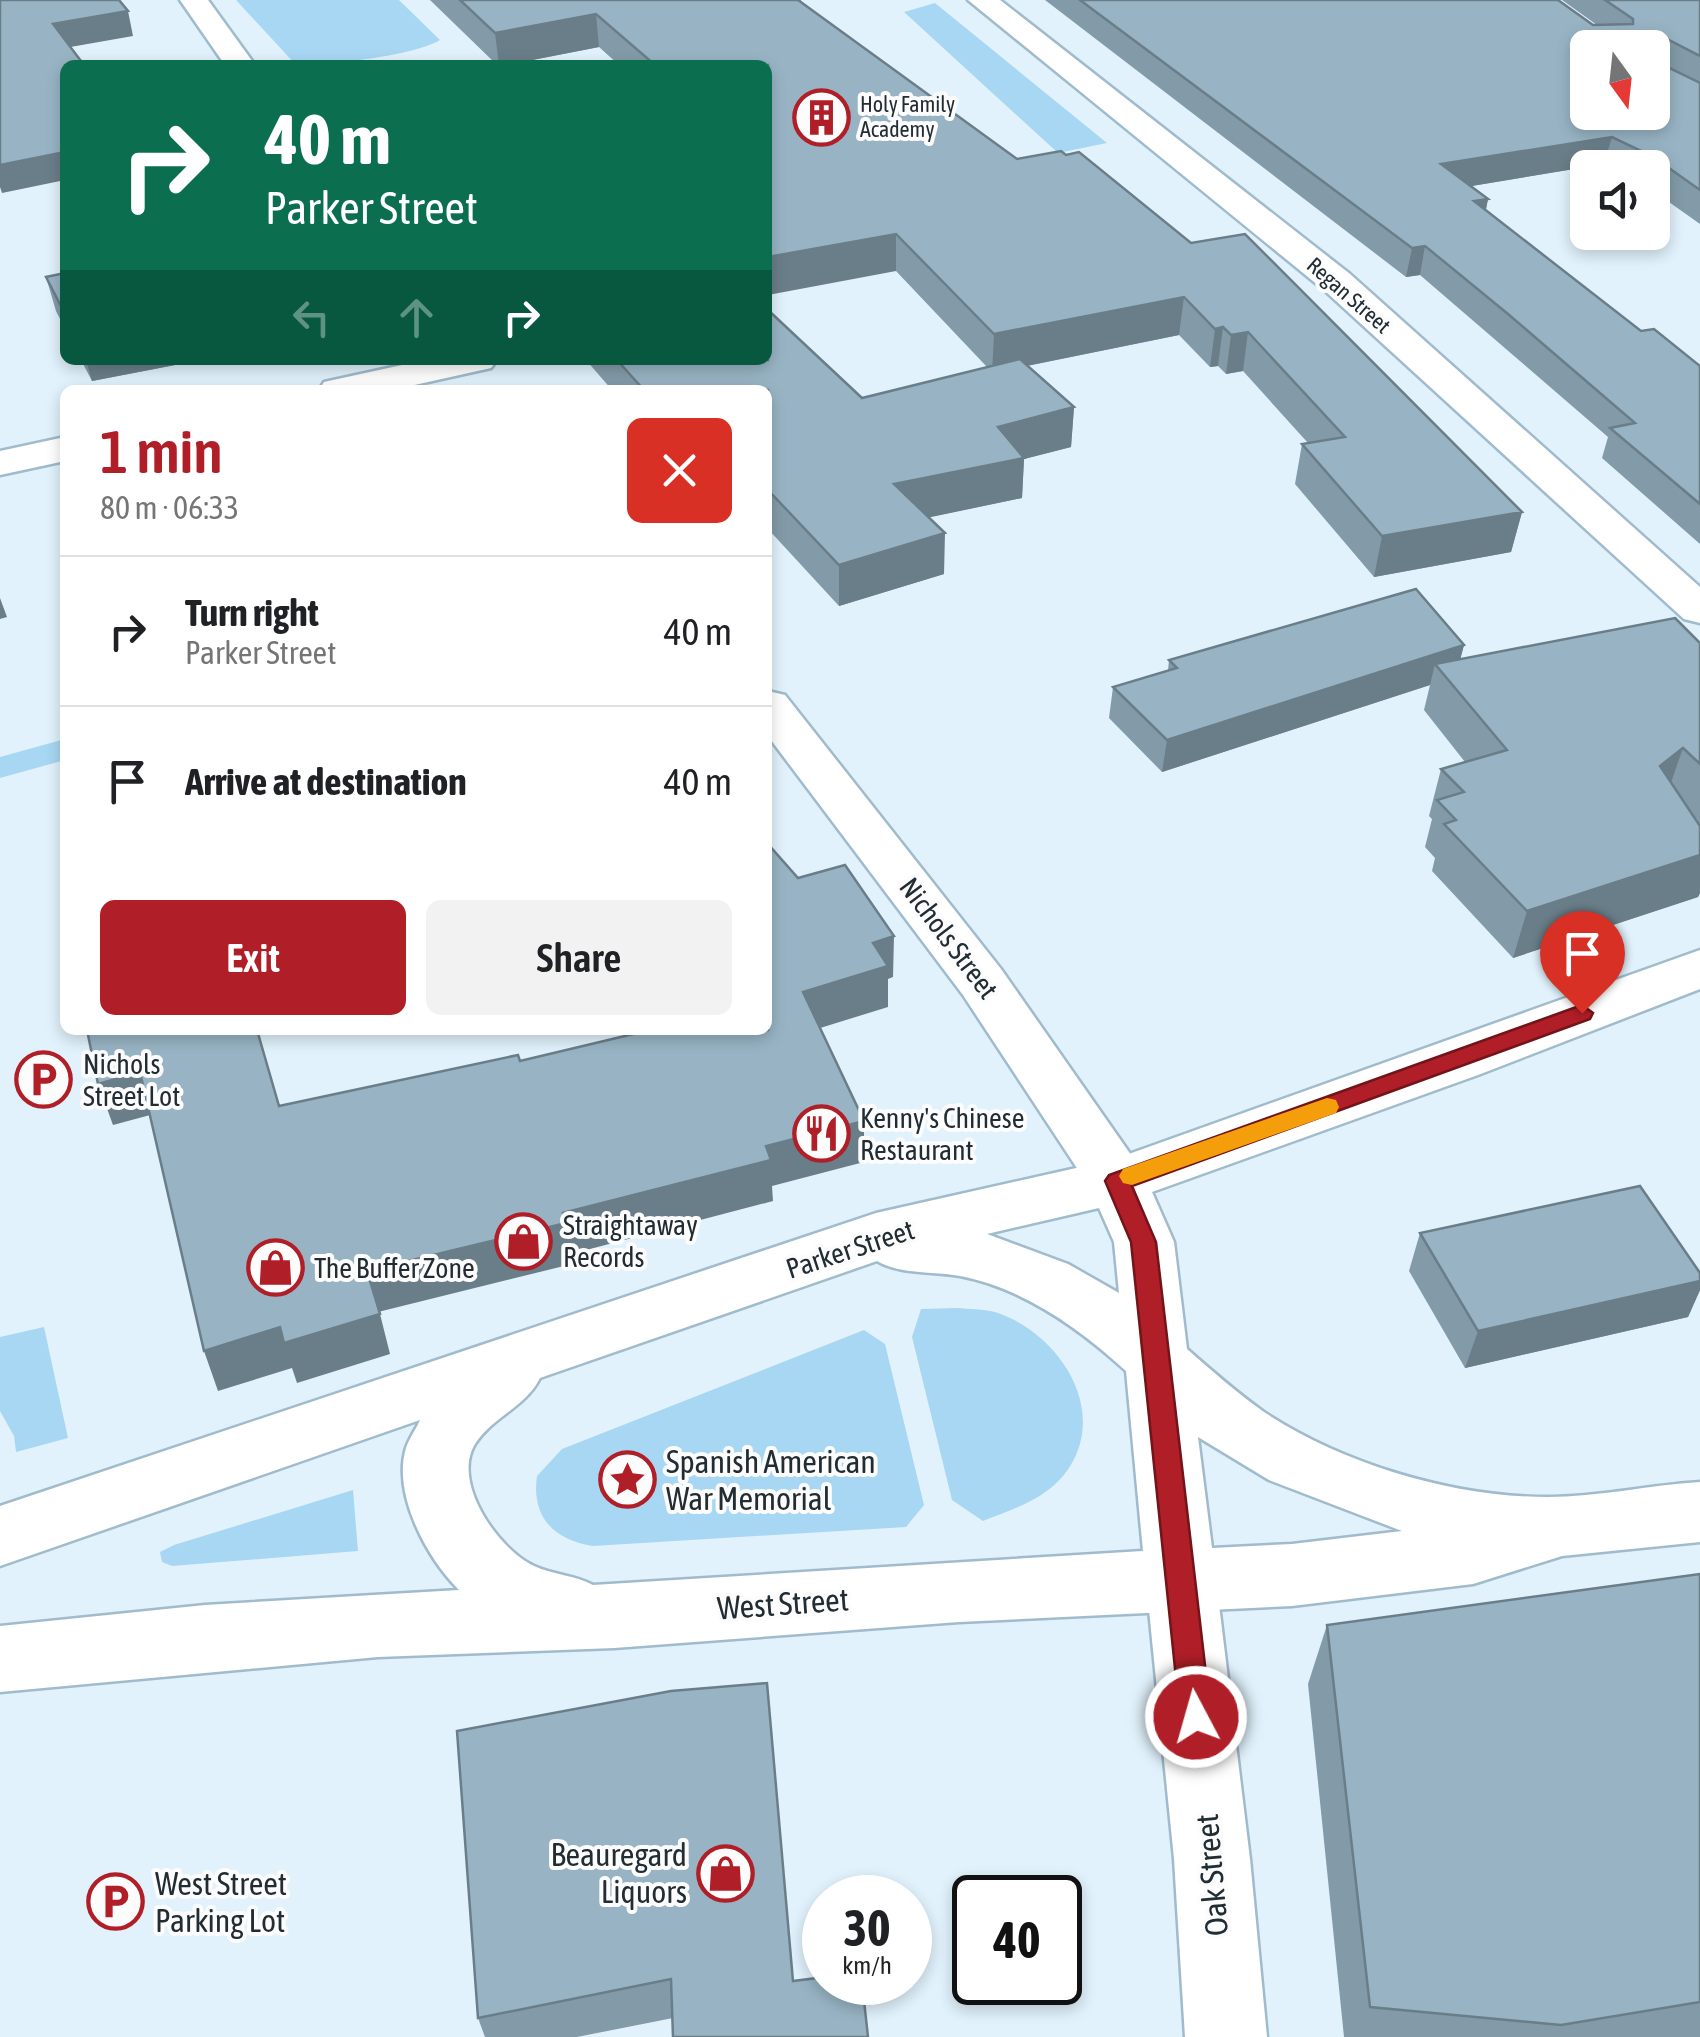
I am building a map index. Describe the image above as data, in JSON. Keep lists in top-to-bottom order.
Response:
{
  "streets": {
    "main road": [
      "Regan Street",
      "Nichols Street",
      "Parker Street",
      "West Street",
      "Oak Street"
    ]
  },
  "crossings": [
    ["Nichols Street", "Parker Street"],
    ["Nichols Street", "Oak Street"],
    ["Parker Street", "West Street"],
    ["Parker Street", "Oak Street"],
    ["West Street", "Oak Street"]
  ],
  "places": {
    "building": ["Holy Family Academy"],
    "parking": ["Nichols Street Lot", "West Street Parking Lot"],
    "restaurant": ["Kenny's Chinese Restaurant"],
    "shop": ["Straightaway Records", "The Buffer Zone", "Beauregard Liquors"],
    "place": ["Spanish American War Memorial"]
  },
  "north": "bottom",
  "page": {
    "turn": ["40 m", "Parker Street"],
    "heading": ["1 min", "80 m · 06:33"],
    "list": [
      {
        "name": "Turn right",
        "note": "Parker Street",
        "value": "40 m"
      },
      {
        "name": "Arrive at destination",
        "value": "40 m"
      }
    ],
    "buttons": ["Exit", "Share"],
    "speed": "30 km/h",
    "limit": "40"
  }
}
